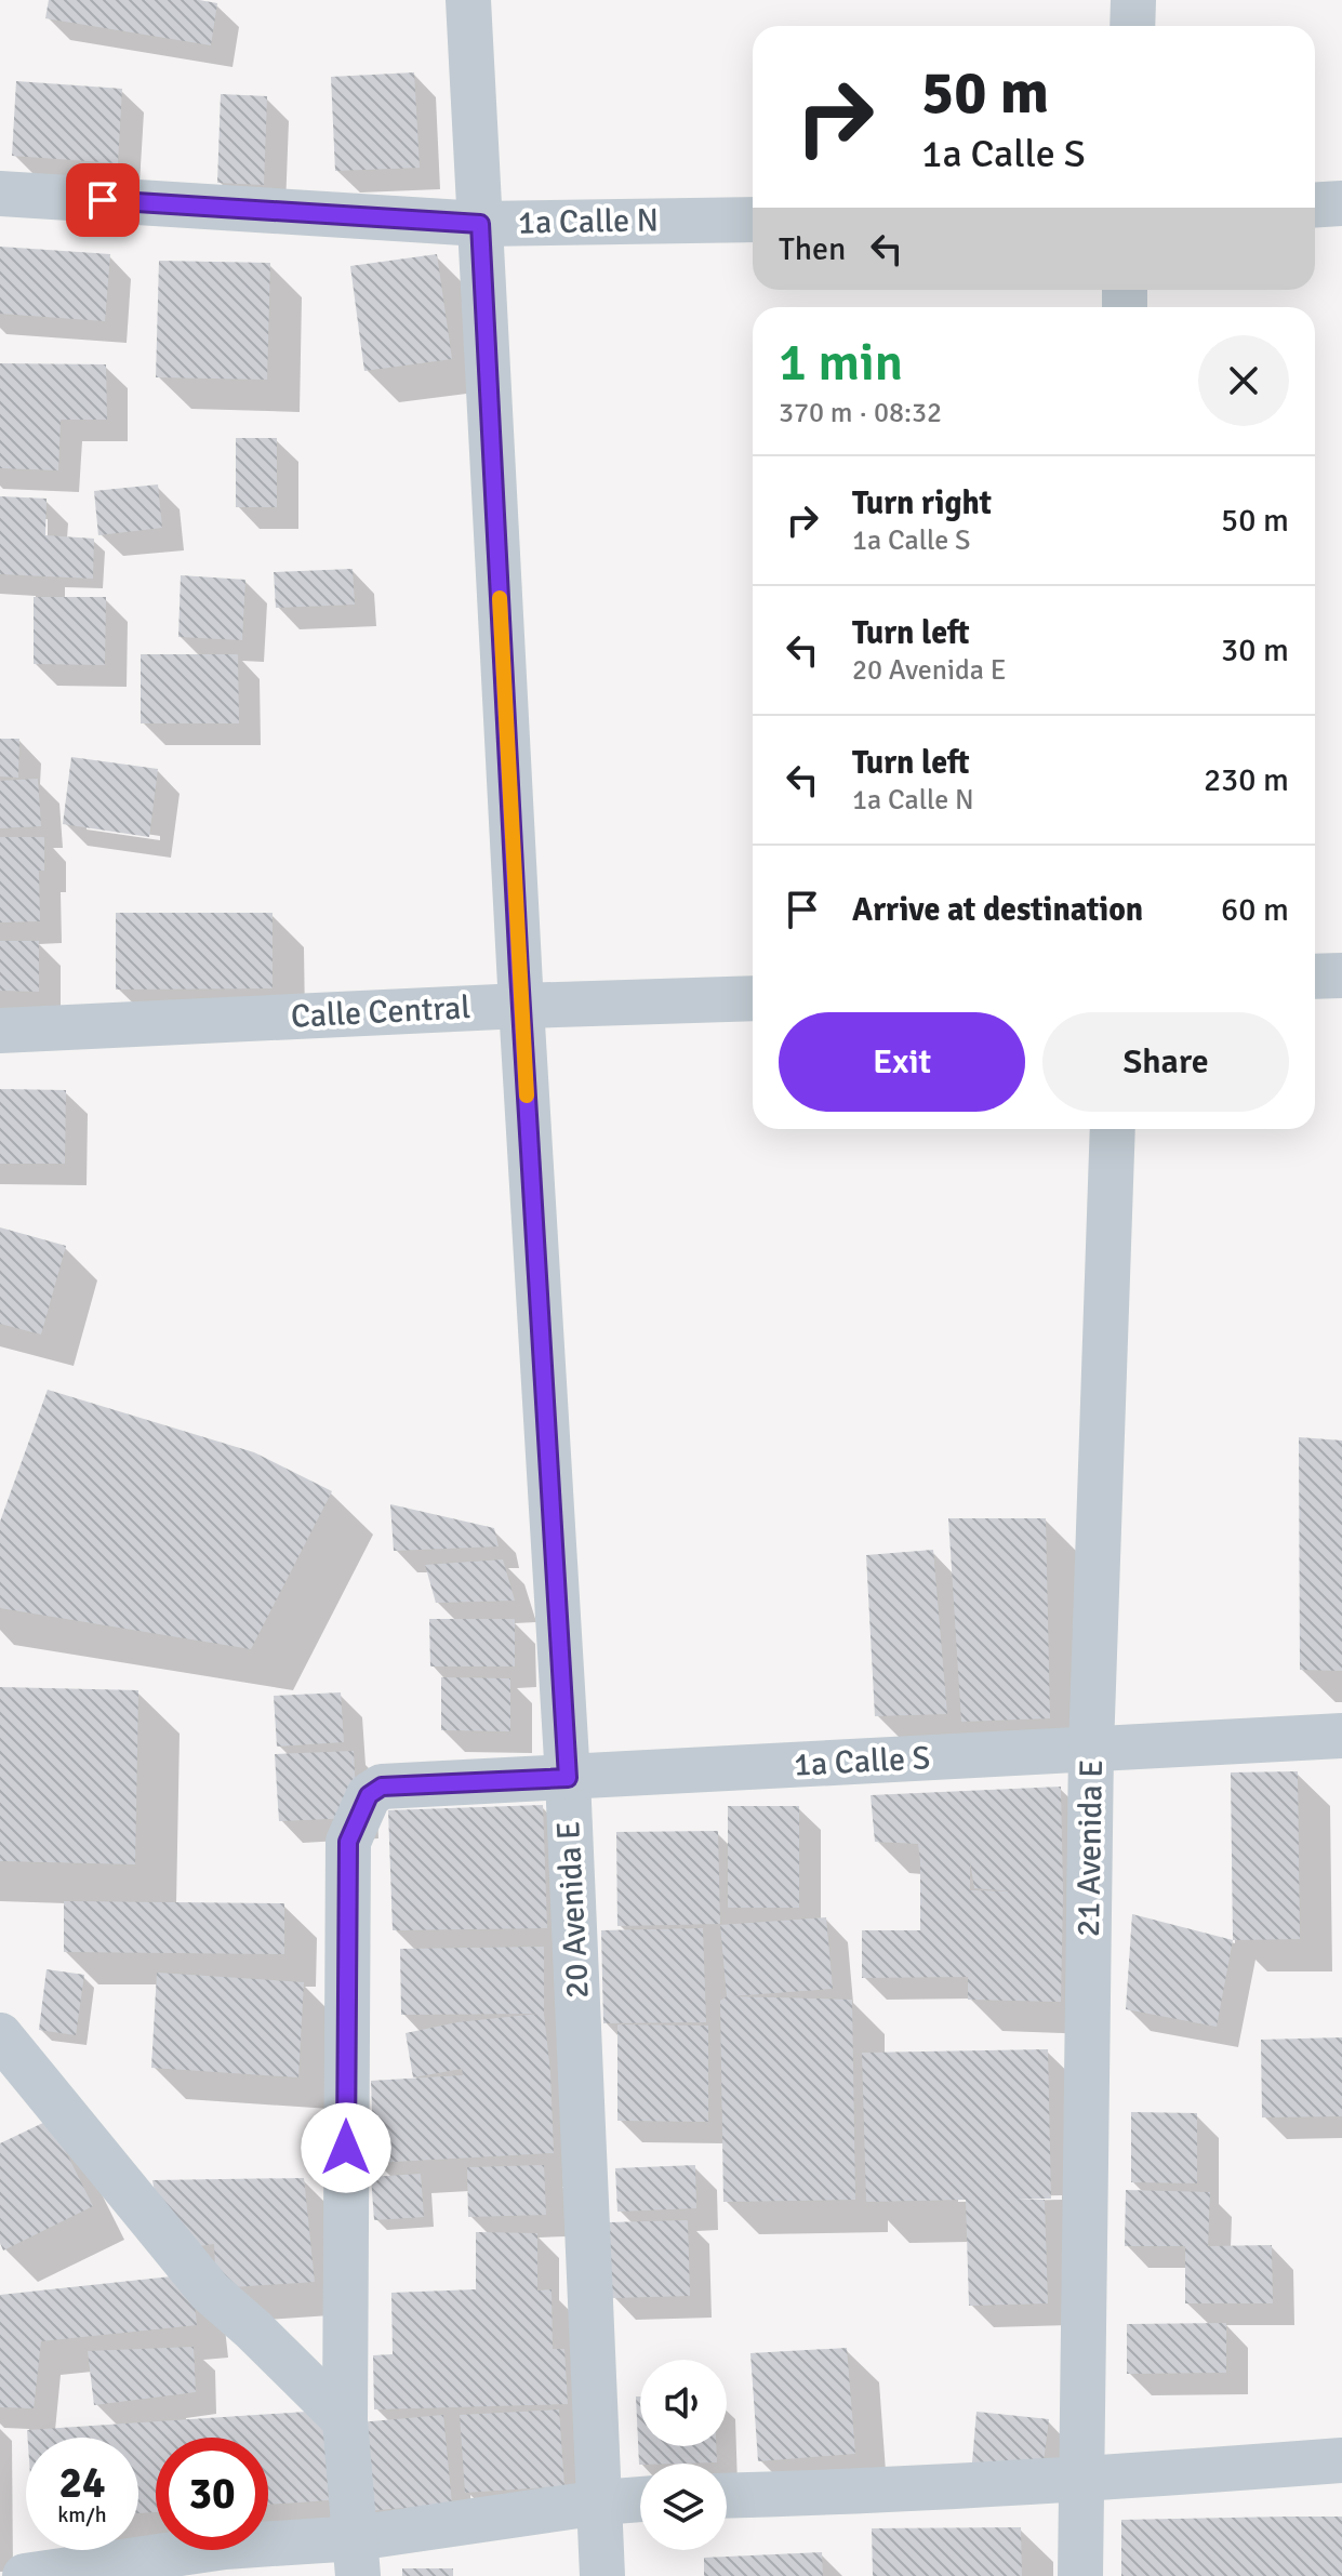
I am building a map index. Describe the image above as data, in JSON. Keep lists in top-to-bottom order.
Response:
{
  "streets": {
    "street": [
      "1a Calle N",
      "Calle Central",
      "1a Calle S",
      "21 Avenida E",
      "20 Avenida E"
    ]
  },
  "crossings": [
    ["1a Calle N", "20 Avenida E"],
    ["Calle Central", "20 Avenida E"],
    ["1a Calle S", "21 Avenida E"],
    ["1a Calle S", "20 Avenida E"]
  ],
  "page": {
    "turn": ["50 m", "1a Calle S"],
    "then": "Then",
    "heading": ["1 min", "370 m · 08:32"],
    "list": [
      {
        "name": "Turn right",
        "note": "1a Calle S",
        "value": "50 m"
      },
      {
        "name": "Turn left",
        "note": "20 Avenida E",
        "value": "30 m"
      },
      {
        "name": "Turn left",
        "note": "1a Calle N",
        "value": "230 m"
      },
      {
        "name": "Arrive at destination",
        "value": "60 m"
      }
    ],
    "buttons": ["Exit", "Share"],
    "speed": "24 km/h",
    "limit": "30"
  }
}
